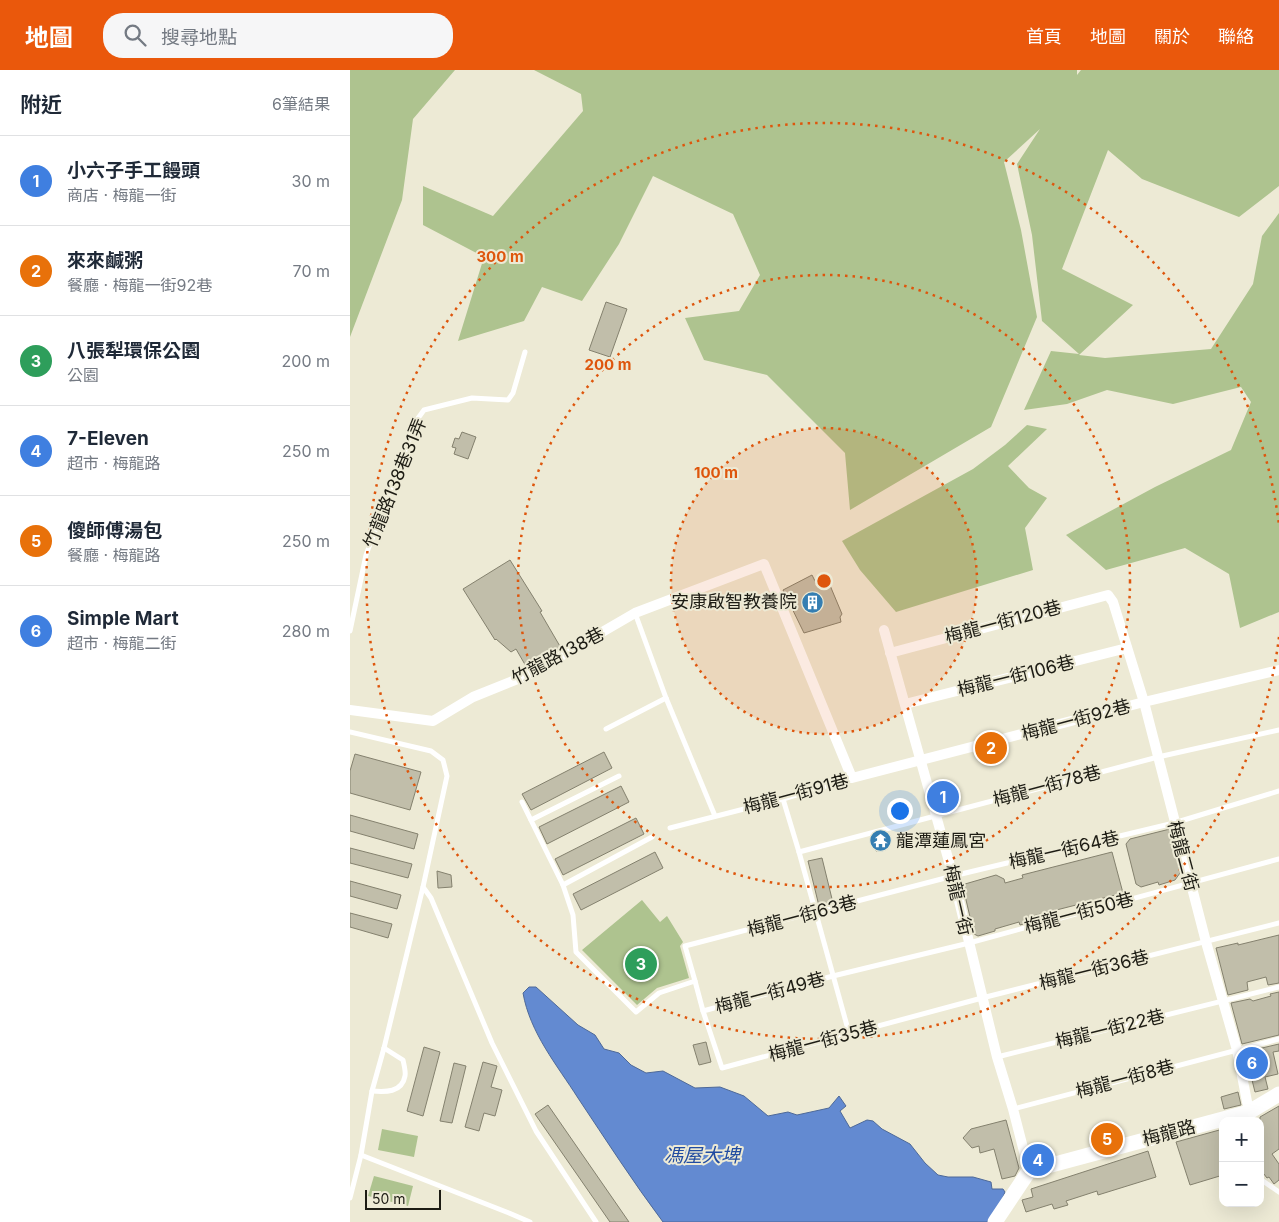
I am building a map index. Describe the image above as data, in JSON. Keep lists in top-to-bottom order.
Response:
{
  "streets": {
    "street": [
      "梅龍一街120巷",
      "竹龍路138巷",
      "梅龍一街106巷",
      "梅龍一街92巷",
      "梅龍一街91巷",
      "梅龍二街",
      "梅龍一街",
      "梅龍路"
    ],
    "lane": [
      "竹龍路138巷31弄",
      "梅龍一街78巷",
      "梅龍一街64巷",
      "梅龍一街50巷",
      "梅龍一街63巷",
      "梅龍一街36巷",
      "梅龍一街49巷",
      "梅龍一街22巷",
      "梅龍一街35巷",
      "梅龍一街8巷"
    ]
  },
  "crossings": [
    ["梅龍一街120巷", "梅龍二街"],
    ["梅龍一街120巷", "梅龍一街"],
    ["竹龍路138巷", "梅龍一街91巷"],
    ["梅龍一街106巷", "梅龍二街"],
    ["梅龍一街106巷", "梅龍一街"],
    ["梅龍一街92巷", "梅龍一街91巷"],
    ["梅龍一街92巷", "梅龍二街"],
    ["梅龍一街92巷", "梅龍一街"],
    ["梅龍一街78巷", "梅龍二街"],
    ["梅龍一街78巷", "梅龍一街"],
    ["梅龍一街91巷", "梅龍一街"],
    ["梅龍一街64巷", "梅龍二街"],
    ["梅龍一街64巷", "梅龍一街"],
    ["梅龍一街64巷", "梅龍一街63巷"],
    ["梅龍二街", "梅龍一街50巷"],
    ["梅龍二街", "梅龍一街36巷"],
    ["梅龍二街", "梅龍一街22巷"],
    ["梅龍二街", "梅龍一街8巷"],
    ["梅龍二街", "梅龍路"],
    ["梅龍一街", "梅龍一街50巷"],
    ["梅龍一街", "梅龍一街63巷"],
    ["梅龍一街", "梅龍一街36巷"],
    ["梅龍一街", "梅龍一街49巷"],
    ["梅龍一街", "梅龍一街22巷"],
    ["梅龍一街", "梅龍一街35巷"],
    ["梅龍一街", "梅龍一街8巷"],
    ["梅龍一街", "梅龍路"],
    ["梅龍一街50巷", "梅龍一街49巷"],
    ["梅龍一街63巷", "梅龍一街49巷"],
    ["梅龍一街36巷", "梅龍一街35巷"],
    ["梅龍一街49巷", "梅龍一街35巷"]
  ],
  "water": ["馮屋大埤"],
  "places": {
    "building": ["安康啟智教養院"],
    "temple": ["龍潭蓮鳳宮"]
  },
  "scale_bar": "50 m",
  "page": {
    "header": "地圖",
    "search": "搜尋地點",
    "nav": [
      "首頁",
      "地圖",
      "關於",
      "聯絡"
    ],
    "heading": ["附近", "6筆結果"],
    "list": [
      {
        "mark": "1",
        "name": "小六子手工饅頭",
        "note": "商店 · 梅龍一街",
        "value": "30 m"
      },
      {
        "mark": "2",
        "name": "來來鹹粥",
        "note": "餐廳 · 梅龍一街92巷",
        "value": "70 m"
      },
      {
        "mark": "3",
        "name": "八張犁環保公園",
        "note": "公園",
        "value": "200 m"
      },
      {
        "mark": "4",
        "name": "7-Eleven",
        "note": "超市 · 梅龍路",
        "value": "250 m"
      },
      {
        "mark": "5",
        "name": "傻師傅湯包",
        "note": "餐廳 · 梅龍路",
        "value": "250 m"
      },
      {
        "mark": "6",
        "name": "Simple Mart",
        "note": "超市 · 梅龍二街",
        "value": "280 m"
      }
    ],
    "pins": [
      "2",
      "1",
      "3",
      "6",
      "5",
      "4"
    ],
    "map_buttons": ["+", "−"],
    "scale": "50 m"
  },
  "rings": ["300 m", "200 m", "100 m"]
}
